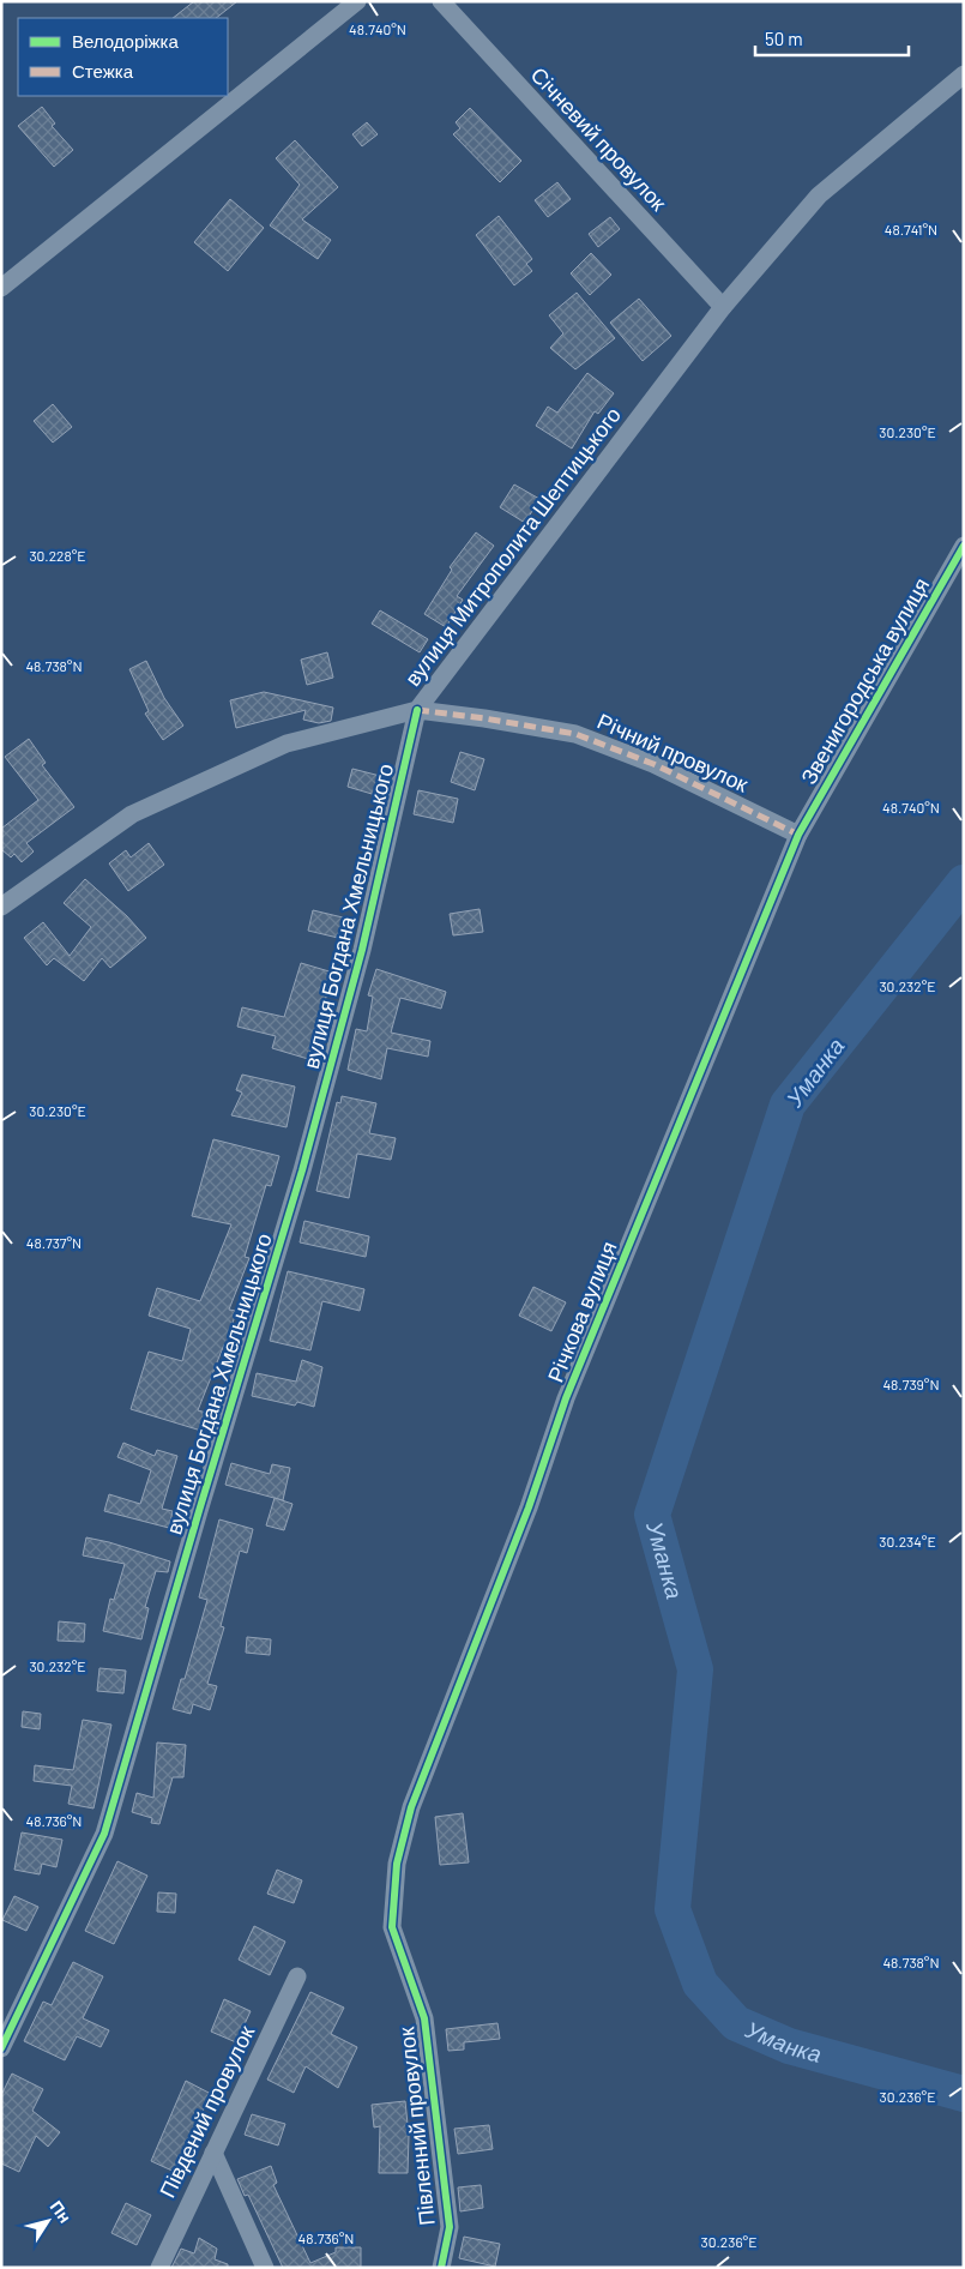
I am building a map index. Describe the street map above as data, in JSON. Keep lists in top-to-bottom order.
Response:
{
  "streets": {
    "street": [
      "Січневий провулок",
      "вулиця Митрополита Шептицького",
      "Звенигородська вулиця",
      "Річний провулок",
      "вулиця Богдана Хмельницького",
      "Річкова вулиця",
      "Південий провулок",
      "Півленний провулок"
    ]
  },
  "crossings": [
    ["Січневий провулок", "вулиця Митрополита Шептицького"],
    ["вулиця Митрополита Шептицького", "Річний провулок"],
    ["вулиця Митрополита Шептицького", "вулиця Богдана Хмельницького"],
    ["Звенигородська вулиця", "Річний провулок"],
    ["Звенигородська вулиця", "Річкова вулиця"],
    ["Річний провулок", "вулиця Богдана Хмельницького"],
    ["Річний провулок", "Річкова вулиця"],
    ["Річкова вулиця", "Півленний провулок"]
  ],
  "water": ["Уманка"],
  "legend": ["Велодоріжка", "Стежка"],
  "scale_bar": "50 m",
  "north": "top right",
  "coordinates": [
    "48.740°N",
    "48.741°N",
    "30.230°E",
    "30.228°E",
    "48.738°N",
    "30.232°E",
    "48.737°N",
    "48.739°N",
    "30.234°E",
    "48.736°N",
    "30.236°E"
  ]
}
